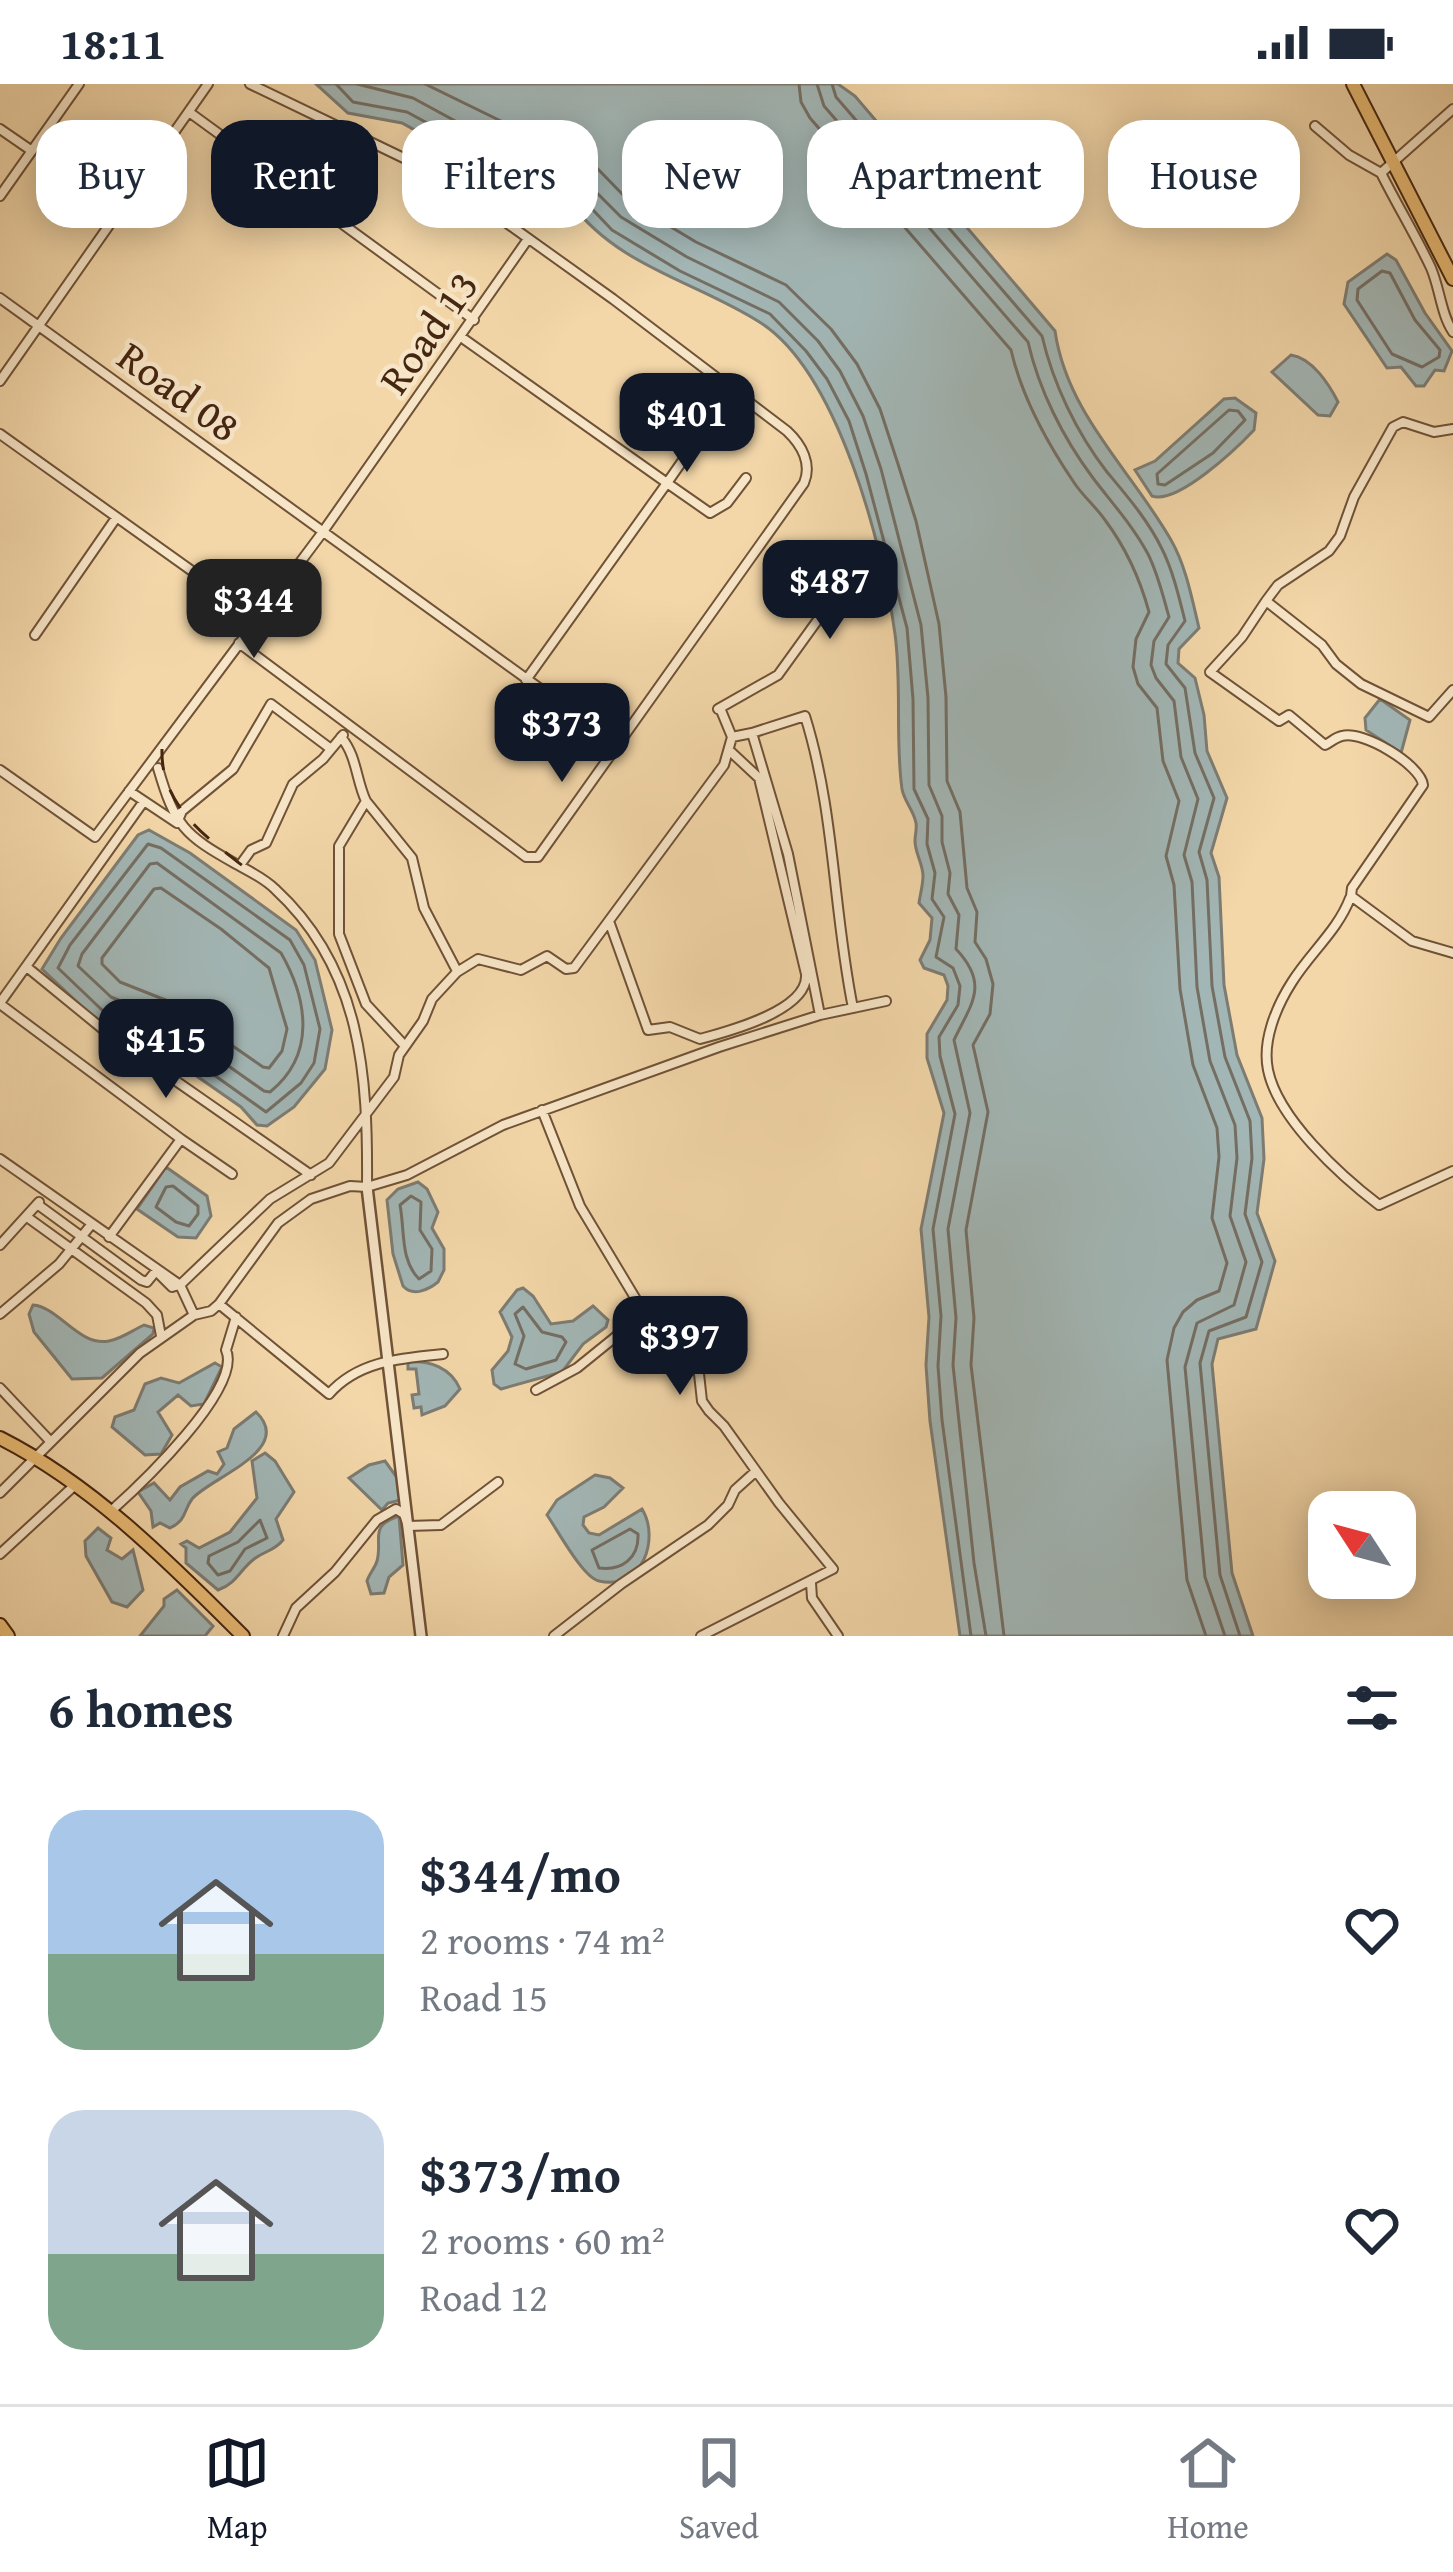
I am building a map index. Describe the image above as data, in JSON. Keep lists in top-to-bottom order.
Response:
{
  "streets": {
    "street": ["Road 13", "Road 08"]
  },
  "crossings": [
    ["Road 13", "Road 08"]
  ],
  "north": "top left",
  "page": {
    "status": "18:11",
    "chip": [
      "Buy",
      "Rent",
      "Filters",
      "New",
      "Apartment",
      "House"
    ],
    "price": [
      "$401",
      "$487",
      "$344",
      "$373",
      "$415",
      "$397"
    ],
    "heading": "6 homes",
    "list": [
      {
        "name": "$344/mo",
        "note": "2 rooms · 74 m² · Road 15"
      },
      {
        "name": "$373/mo",
        "note": "2 rooms · 60 m² · Road 12"
      }
    ],
    "tabs": ["Map", "Saved", "Home"]
  }
}
